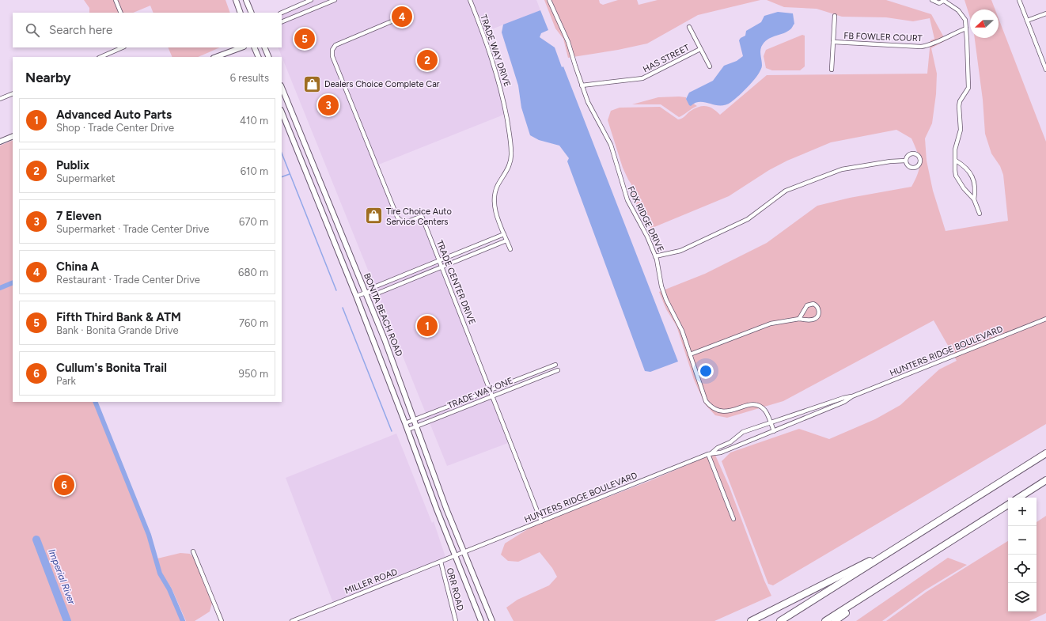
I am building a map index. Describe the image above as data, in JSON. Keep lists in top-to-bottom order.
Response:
{
  "streets": {
    "street": [
      "FB FOWLER COURT",
      "TRADE WAY DRIVE",
      "HAS STREET",
      "FOX RIDGE DRIVE",
      "TRADE CENTER DRIVE",
      "BONITA BEACH ROAD",
      "HUNTERS RIDGE BOULEVARD",
      "TRADE WAY ONE",
      "MILLER ROAD",
      "ORR ROAD"
    ]
  },
  "crossings": [
    ["HAS STREET", "FOX RIDGE DRIVE"],
    ["FOX RIDGE DRIVE", "HUNTERS RIDGE BOULEVARD"],
    ["TRADE CENTER DRIVE", "HUNTERS RIDGE BOULEVARD"],
    ["TRADE CENTER DRIVE", "TRADE WAY ONE"],
    ["BONITA BEACH ROAD", "HUNTERS RIDGE BOULEVARD"],
    ["BONITA BEACH ROAD", "TRADE WAY ONE"],
    ["BONITA BEACH ROAD", "MILLER ROAD"],
    ["HUNTERS RIDGE BOULEVARD", "MILLER ROAD"],
    ["MILLER ROAD", "ORR ROAD"]
  ],
  "water": ["Imperial River"],
  "places": {
    "shop": ["Dealers Choice Complete Car", "Tire Choice Auto Service Centers"]
  },
  "north": "left",
  "page": {
    "pins": [
      "4",
      "5",
      "2",
      "3",
      "1",
      "6"
    ],
    "search": "Search here",
    "heading": ["Nearby", "6 results"],
    "list": [
      {
        "mark": "1",
        "name": "Advanced Auto Parts",
        "note": "Shop · Trade Center Drive",
        "value": "410 m"
      },
      {
        "mark": "2",
        "name": "Publix",
        "note": "Supermarket",
        "value": "610 m"
      },
      {
        "mark": "3",
        "name": "7 Eleven",
        "note": "Supermarket · Trade Center Drive",
        "value": "670 m"
      },
      {
        "mark": "4",
        "name": "China A",
        "note": "Restaurant · Trade Center Drive",
        "value": "680 m"
      },
      {
        "mark": "5",
        "name": "Fifth Third Bank & ATM",
        "note": "Bank · Bonita Grande Drive",
        "value": "760 m"
      },
      {
        "mark": "6",
        "name": "Cullum's Bonita Trail",
        "note": "Park",
        "value": "950 m"
      }
    ],
    "map_buttons": ["+", "−"]
  }
}
